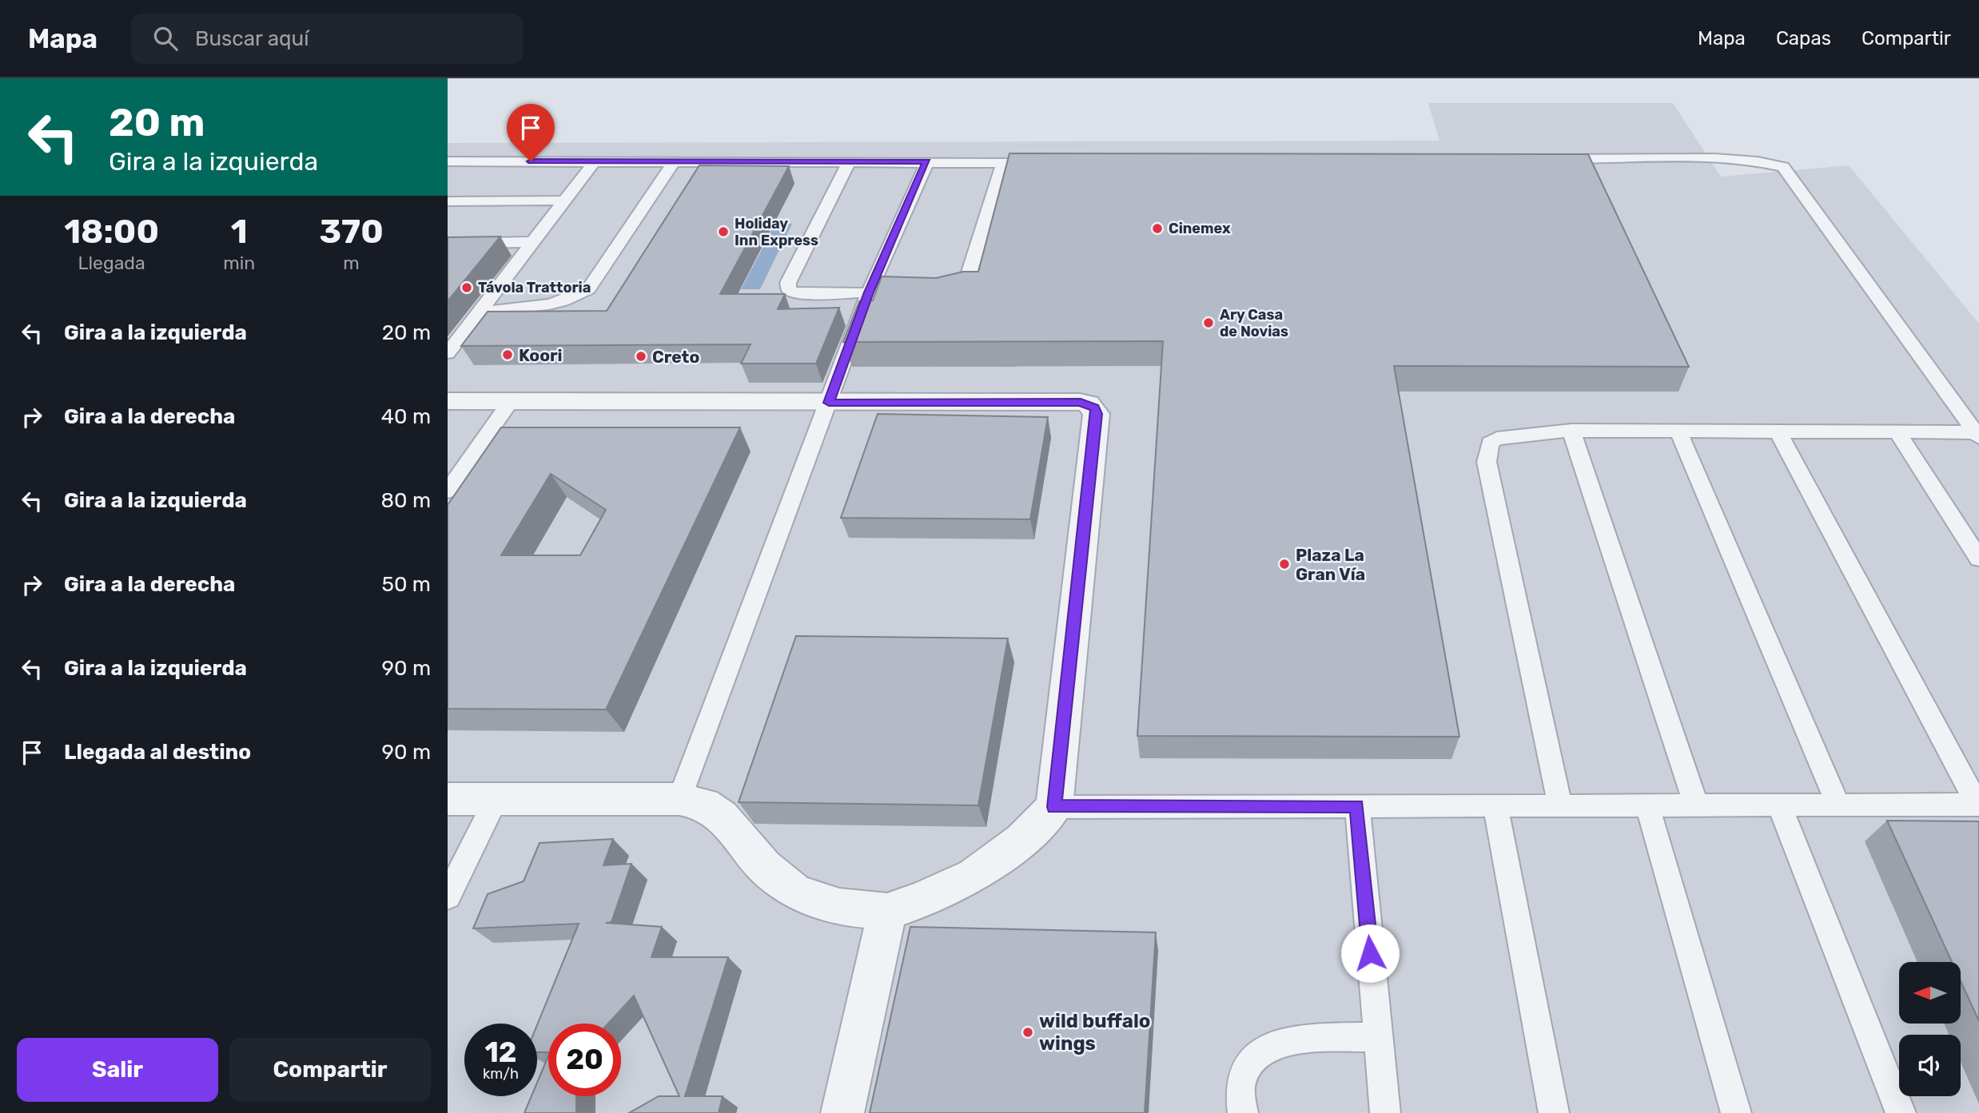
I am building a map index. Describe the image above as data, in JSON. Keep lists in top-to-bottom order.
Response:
{
  "places": [
    "Cinemex",
    "Holiday Inn Express",
    "Távola Trattoria",
    "Ary Casa de Novias",
    "Koori",
    "Creto",
    "Plaza La Gran Vía",
    "wild buffalo wings"
  ],
  "north": "left",
  "page": {
    "header": "Mapa",
    "search": "Buscar aquí",
    "nav": ["Mapa", "Capas", "Compartir"],
    "turn": ["20 m", "Gira a la izquierda"],
    "eta": [
      "18:00",
      "Llegada",
      "1",
      "min",
      "370",
      "m"
    ],
    "list": [
      {
        "name": "Gira a la izquierda",
        "value": "20 m"
      },
      {
        "name": "Gira a la derecha",
        "value": "40 m"
      },
      {
        "name": "Gira a la izquierda",
        "value": "80 m"
      },
      {
        "name": "Gira a la derecha",
        "value": "50 m"
      },
      {
        "name": "Gira a la izquierda",
        "value": "90 m"
      },
      {
        "name": "Llegada al destino",
        "value": "90 m"
      }
    ],
    "speed": "12 km/h",
    "limit": "20",
    "buttons": ["Salir", "Compartir"]
  }
}
